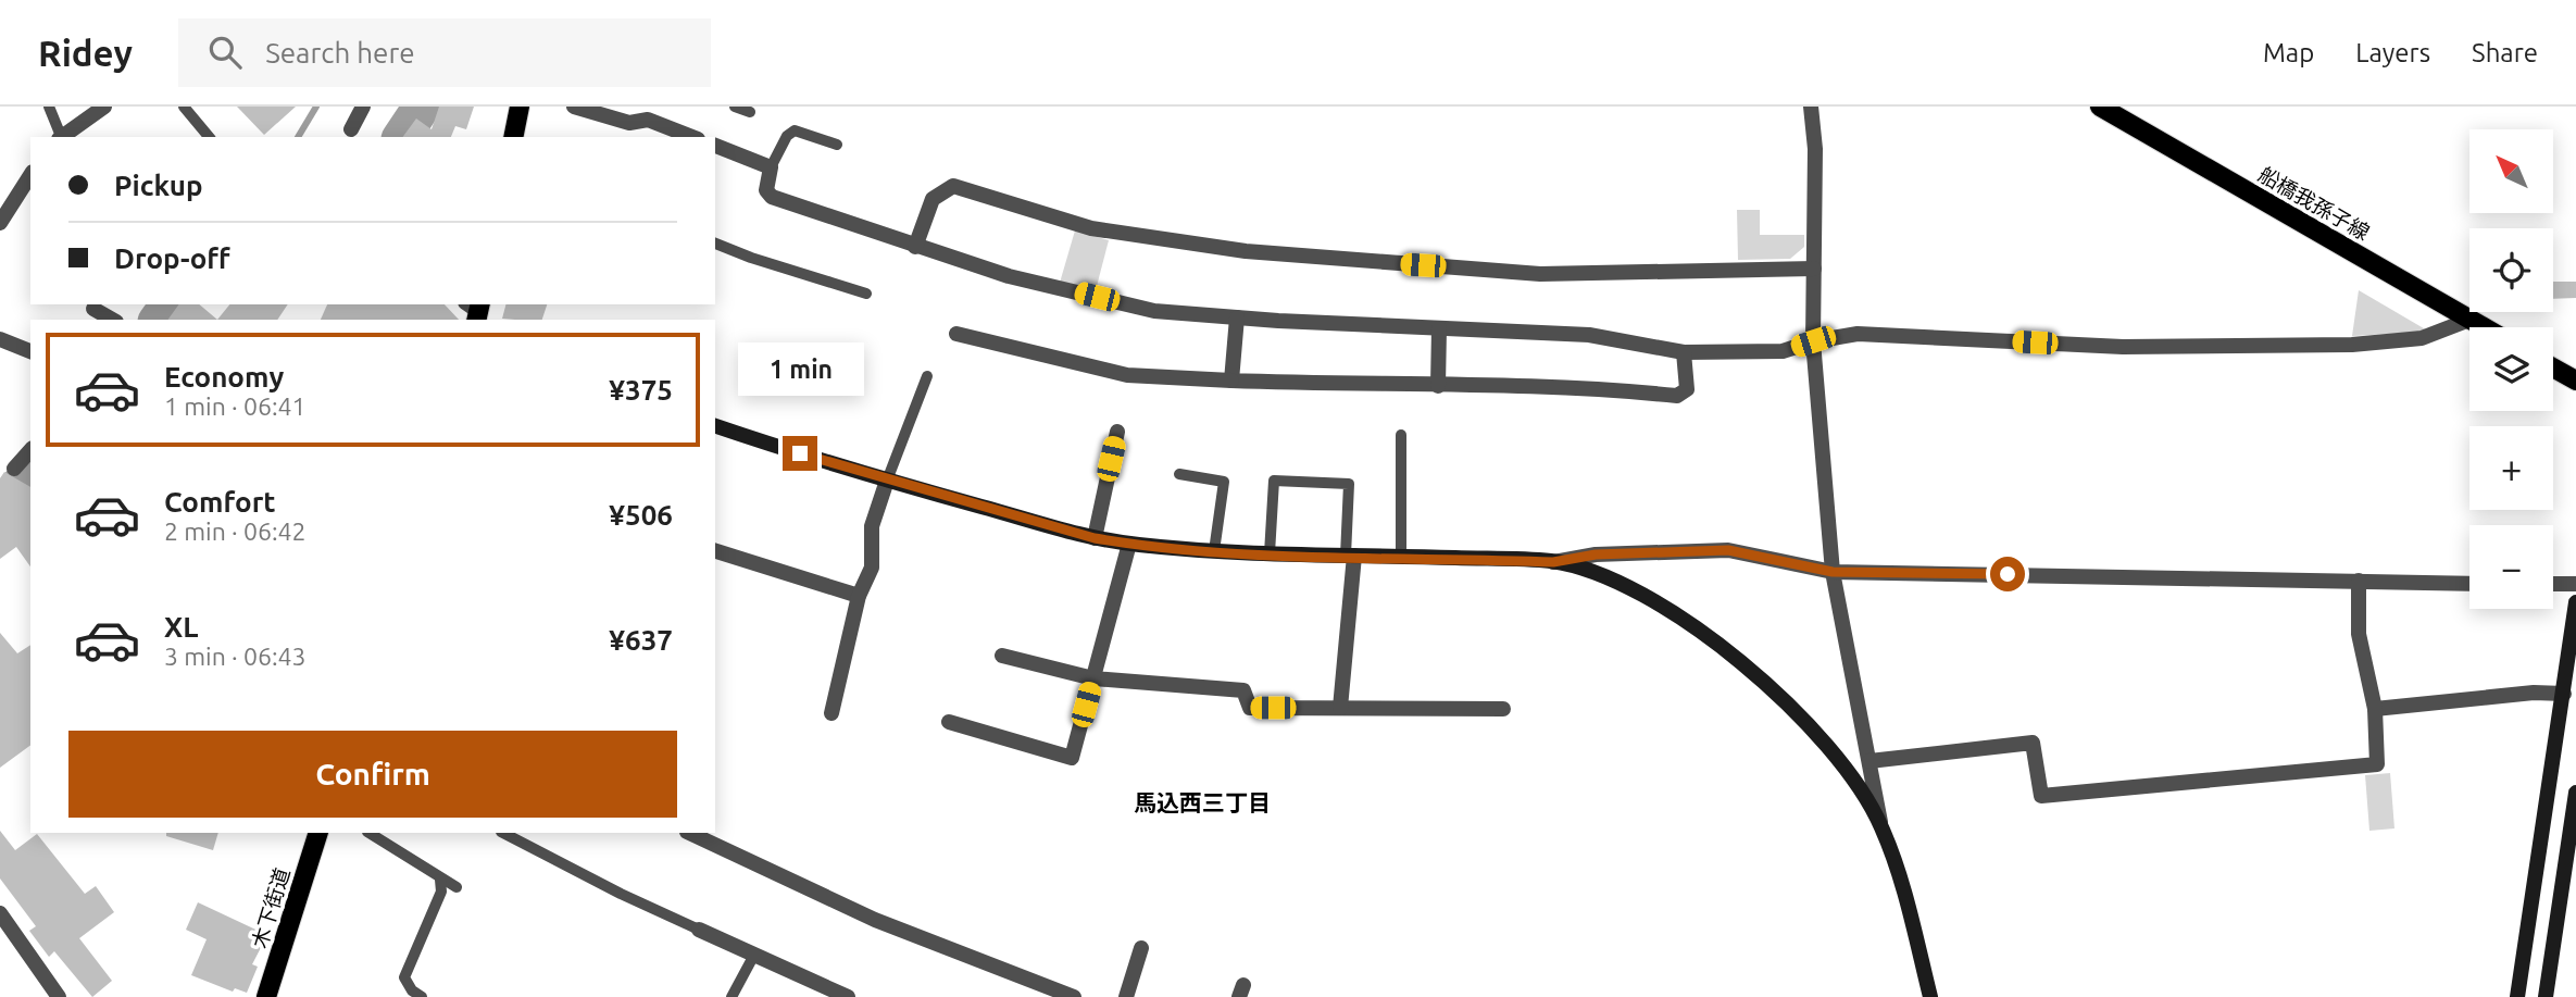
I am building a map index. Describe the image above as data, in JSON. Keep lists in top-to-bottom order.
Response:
{
  "streets": {
    "main road": ["船橋我孫子線", "木下街道"]
  },
  "districts": ["馬込西三丁目"],
  "north": "top left",
  "page": {
    "header": "Ridey",
    "search": "Search here",
    "nav": ["Map", "Layers", "Share"],
    "map_buttons": ["+", "−"],
    "banner": ["Pickup", "Drop-off"],
    "list": [
      {
        "name": "Economy",
        "note": "1 min · 06:41",
        "value": "¥375"
      },
      {
        "name": "Comfort",
        "note": "2 min · 06:42",
        "value": "¥506"
      },
      {
        "name": "XL",
        "note": "3 min · 06:43",
        "value": "¥637"
      }
    ],
    "bubble": "1 min",
    "buttons": "Confirm"
  }
}
